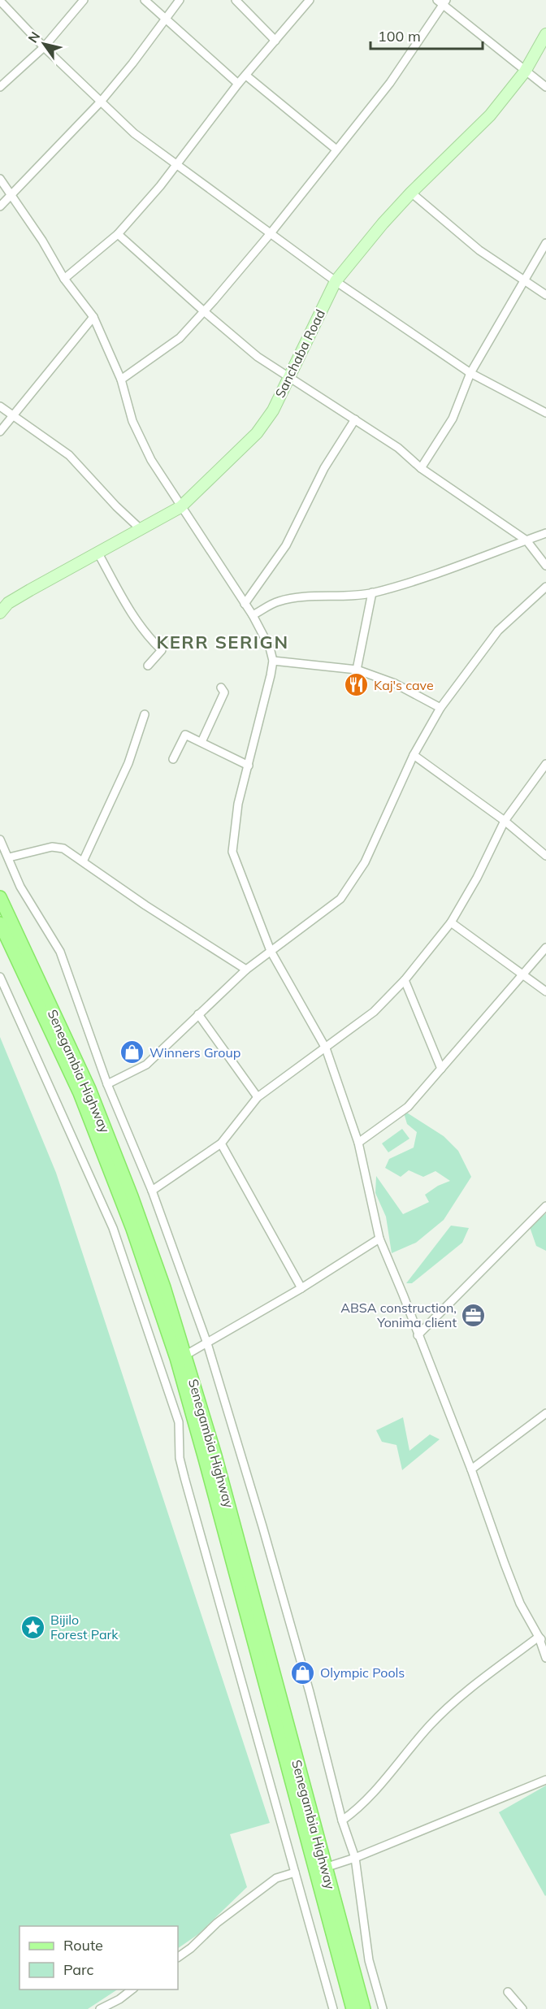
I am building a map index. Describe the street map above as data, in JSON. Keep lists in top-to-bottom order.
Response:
{
  "streets": {
    "main road": ["Senegambia Highway"],
    "street": ["Sanchaba Road"]
  },
  "districts": ["KERR SERIGN"],
  "places": {
    "restaurant": ["Kaj's cave"],
    "shop": ["Winners Group", "Olympic Pools"],
    "office": ["ABSA construction, Yonima client"],
    "place": ["Bijilo Forest Park"]
  },
  "legend": ["Route", "Parc"],
  "scale_bar": "100 m",
  "north": "top left"
}
